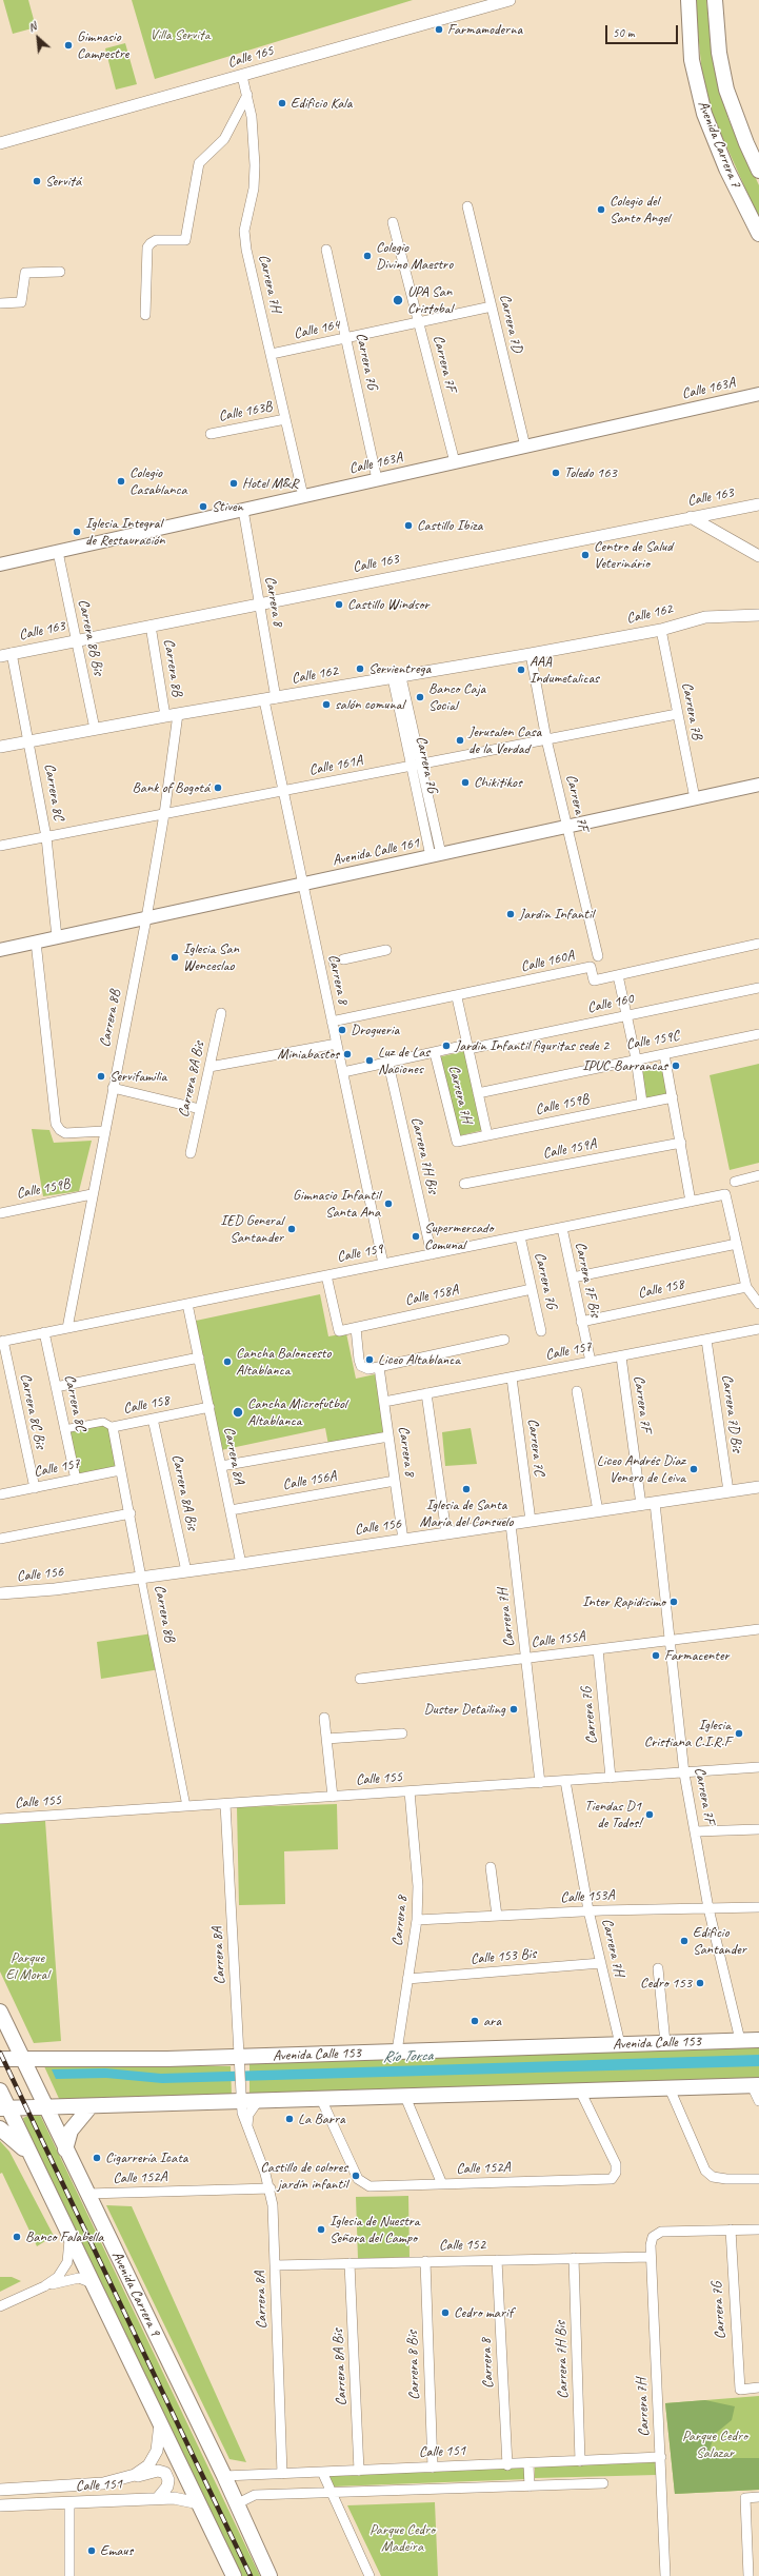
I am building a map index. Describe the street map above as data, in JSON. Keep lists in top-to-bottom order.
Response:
{
  "streets": {
    "main road": [
      "Avenida Carrera 7",
      "Calle 163A",
      "Avenida Calle 161",
      "Avenida Calle 153",
      "Avenida Carrera 9"
    ],
    "street": [
      "Calle 165",
      "Carrera 7H",
      "Carrera 7D",
      "Calle 164",
      "Carrera 7G",
      "Carrera 7F",
      "Calle 163B",
      "Calle 163",
      "Carrera 8",
      "Calle 162",
      "Carrera 8B Bis",
      "Carrera 8B",
      "Carrera 7B",
      "Calle 161A",
      "Carrera 8C",
      "Calle 160A",
      "Calle 160",
      "Calle 159C",
      "Carrera 8A Bis",
      "Calle 159B",
      "Calle 159A",
      "Carrera 7H Bis",
      "Calle 159",
      "Carrera 7F Bis",
      "Calle 158",
      "Calle 158A",
      "Calle 157",
      "Carrera 8C Bis",
      "Carrera 7D Bis",
      "Carrera 7C",
      "Carrera 8A",
      "Calle 156A",
      "Calle 156",
      "Calle 155A",
      "Calle 155",
      "Calle 153A",
      "Calle 153 Bis",
      "Calle 152A",
      "Calle 152",
      "Carrera 8 Bis",
      "Calle 151"
    ]
  },
  "crossings": [
    ["Calle 165", "Carrera 7H"],
    ["Carrera 7H", "Calle 164"],
    ["Carrera 7H", "Carrera 7G"],
    ["Carrera 7H", "Calle 163A"],
    ["Carrera 7H", "Calle 163B"],
    ["Carrera 7H", "Calle 160"],
    ["Carrera 7H", "Calle 159B"],
    ["Carrera 7H", "Calle 156"],
    ["Carrera 7H", "Calle 155A"],
    ["Carrera 7H", "Calle 155"],
    ["Carrera 7H", "Calle 153A"],
    ["Carrera 7H", "Calle 153 Bis"],
    ["Carrera 7H", "Avenida Calle 153"],
    ["Carrera 7H", "Calle 152"],
    ["Carrera 7H", "Calle 151"],
    ["Carrera 7D", "Calle 164"],
    ["Carrera 7D", "Calle 163A"],
    ["Calle 164", "Carrera 7G"],
    ["Calle 164", "Carrera 7F"],
    ["Carrera 7G", "Calle 163A"],
    ["Carrera 7G", "Calle 162"],
    ["Carrera 7G", "Calle 161A"],
    ["Carrera 7G", "Avenida Calle 161"],
    ["Carrera 7G", "Calle 159"],
    ["Carrera 7G", "Calle 158A"],
    ["Carrera 7G", "Calle 155A"],
    ["Carrera 7G", "Calle 155"],
    ["Carrera 7F", "Calle 163A"],
    ["Carrera 7F", "Calle 162"],
    ["Carrera 7F", "Calle 161A"],
    ["Carrera 7F", "Avenida Calle 161"],
    ["Carrera 7F", "Calle 157"],
    ["Carrera 7F", "Calle 156"],
    ["Carrera 7F", "Calle 155A"],
    ["Carrera 7F", "Calle 155"],
    ["Carrera 7F", "Calle 153A"],
    ["Carrera 7F", "Avenida Calle 153"],
    ["Calle 163A", "Carrera 8"],
    ["Calle 163A", "Carrera 8B Bis"],
    ["Calle 163", "Carrera 8"],
    ["Calle 163", "Carrera 8B Bis"],
    ["Calle 163", "Carrera 8B"],
    ["Calle 163", "Carrera 8C"],
    ["Carrera 8", "Calle 162"],
    ["Carrera 8", "Calle 161A"],
    ["Carrera 8", "Avenida Calle 161"],
    ["Carrera 8", "Calle 160A"],
    ["Carrera 8", "Calle 160"],
    ["Carrera 8", "Calle 159"],
    ["Carrera 8", "Calle 157"],
    ["Carrera 8", "Calle 156A"],
    ["Carrera 8", "Calle 156"],
    ["Carrera 8", "Calle 155"],
    ["Carrera 8", "Calle 153A"],
    ["Carrera 8", "Calle 153 Bis"],
    ["Carrera 8", "Avenida Calle 153"],
    ["Carrera 8", "Calle 152"],
    ["Carrera 8", "Calle 151"],
    ["Calle 162", "Carrera 8B Bis"],
    ["Calle 162", "Carrera 8B"],
    ["Calle 162", "Carrera 7B"],
    ["Calle 162", "Carrera 8C"],
    ["Carrera 8B", "Calle 161A"],
    ["Carrera 8B", "Avenida Calle 161"],
    ["Carrera 8B", "Calle 159B"],
    ["Carrera 8B", "Calle 159"],
    ["Carrera 8B", "Calle 158"],
    ["Carrera 8B", "Calle 157"],
    ["Carrera 8B", "Calle 156"],
    ["Carrera 8B", "Calle 155"],
    ["Carrera 7B", "Calle 161A"],
    ["Carrera 7B", "Avenida Calle 161"],
    ["Calle 161A", "Carrera 8C"],
    ["Carrera 8C", "Avenida Calle 161"],
    ["Carrera 8C", "Calle 159"],
    ["Carrera 8C", "Calle 158"],
    ["Carrera 8C", "Calle 157"],
    ["Calle 160", "Carrera 7H Bis"],
    ["Carrera 8A Bis", "Calle 158"],
    ["Carrera 8A Bis", "Calle 156"],
    ["Carrera 8A Bis", "Calle 152"],
    ["Carrera 8A Bis", "Calle 151"],
    ["Carrera 7H Bis", "Calle 159"],
    ["Carrera 7H Bis", "Calle 152"],
    ["Carrera 7H Bis", "Calle 151"],
    ["Calle 159", "Carrera 7F Bis"],
    ["Calle 159", "Calle 158A"],
    ["Calle 159", "Carrera 8C Bis"],
    ["Calle 159", "Carrera 8A"],
    ["Carrera 7F Bis", "Calle 158"],
    ["Carrera 7F Bis", "Calle 157"],
    ["Calle 158", "Carrera 8A"],
    ["Calle 157", "Carrera 8C Bis"],
    ["Calle 157", "Carrera 7D Bis"],
    ["Calle 157", "Carrera 7C"],
    ["Carrera 7D Bis", "Calle 156"],
    ["Carrera 7C", "Calle 156"],
    ["Carrera 8A", "Calle 156A"],
    ["Carrera 8A", "Calle 156"],
    ["Carrera 8A", "Calle 155"],
    ["Carrera 8A", "Avenida Calle 153"],
    ["Carrera 8A", "Calle 152A"],
    ["Carrera 8A", "Calle 152"],
    ["Carrera 8A", "Calle 151"],
    ["Avenida Calle 153", "Avenida Carrera 9"],
    ["Calle 152A", "Avenida Carrera 9"],
    ["Calle 152", "Carrera 8 Bis"],
    ["Avenida Carrera 9", "Calle 151"],
    ["Carrera 8 Bis", "Calle 151"]
  ],
  "water": ["Río Torca"],
  "parks": [
    "Villa Servita",
    "Parque El Moral",
    "Parque Cedro Salazar",
    "Parque Cedro Madeira"
  ],
  "places": [
    "Farmamoderna",
    "Gimnasio Campestre",
    "Edificio Kala",
    "Servitá",
    "Colegio del Santo Angel",
    "Colegio Divino Maestro",
    "UPA San Cristobal",
    "Toledo 163",
    "Colegio Casablanca",
    "Hotel M&R",
    "Stiven",
    "Castillo Ibiza",
    "Iglesia Integral de Restauración",
    "Centro de Salud Veterinário",
    "Castillo Windsor",
    "Servientrega",
    "AAA Indumetalicas",
    "Banco Caja Social",
    "salón comunal",
    "Jerusalen Casa de la Verdad",
    "Chikitikos",
    "Bank of Bogotá",
    "Jardin Infantil",
    "Iglesia San Wenceslao",
    "Drogueria",
    "Jardin Infantil figuritas sede 2",
    "Miniabastos",
    "Luz de Las Naciones",
    "IPUC-Barrancas",
    "Servifamilia",
    "Gimnasio Infantil Santa Ana",
    "IED General Santander",
    "Supermercado Comunal",
    "Liceo Altablanca",
    "Cancha Baloncesto Altablanca",
    "Cancha Microfutbol Altablanca",
    "Liceo Andrés Díaz Venero de Leiva",
    "Iglesia de Santa María del Consuelo",
    "Inter Rapidisimo",
    "Farmacenter",
    "Duster Detailing",
    "Iglesia Cristiana C.I.R.F",
    "Tiendas D1 de Todos!",
    "Edificio Santander",
    "Cedro 153",
    "ara",
    "La Barra",
    "Cigarrería Icata",
    "Castillo de colores jardín infantil",
    "Iglesia de Nuestra Señora del Campo",
    "Banco Falabella",
    "Cedro marif",
    "Emaus"
  ],
  "scale_bar": "50 m",
  "north": "top left"
}
